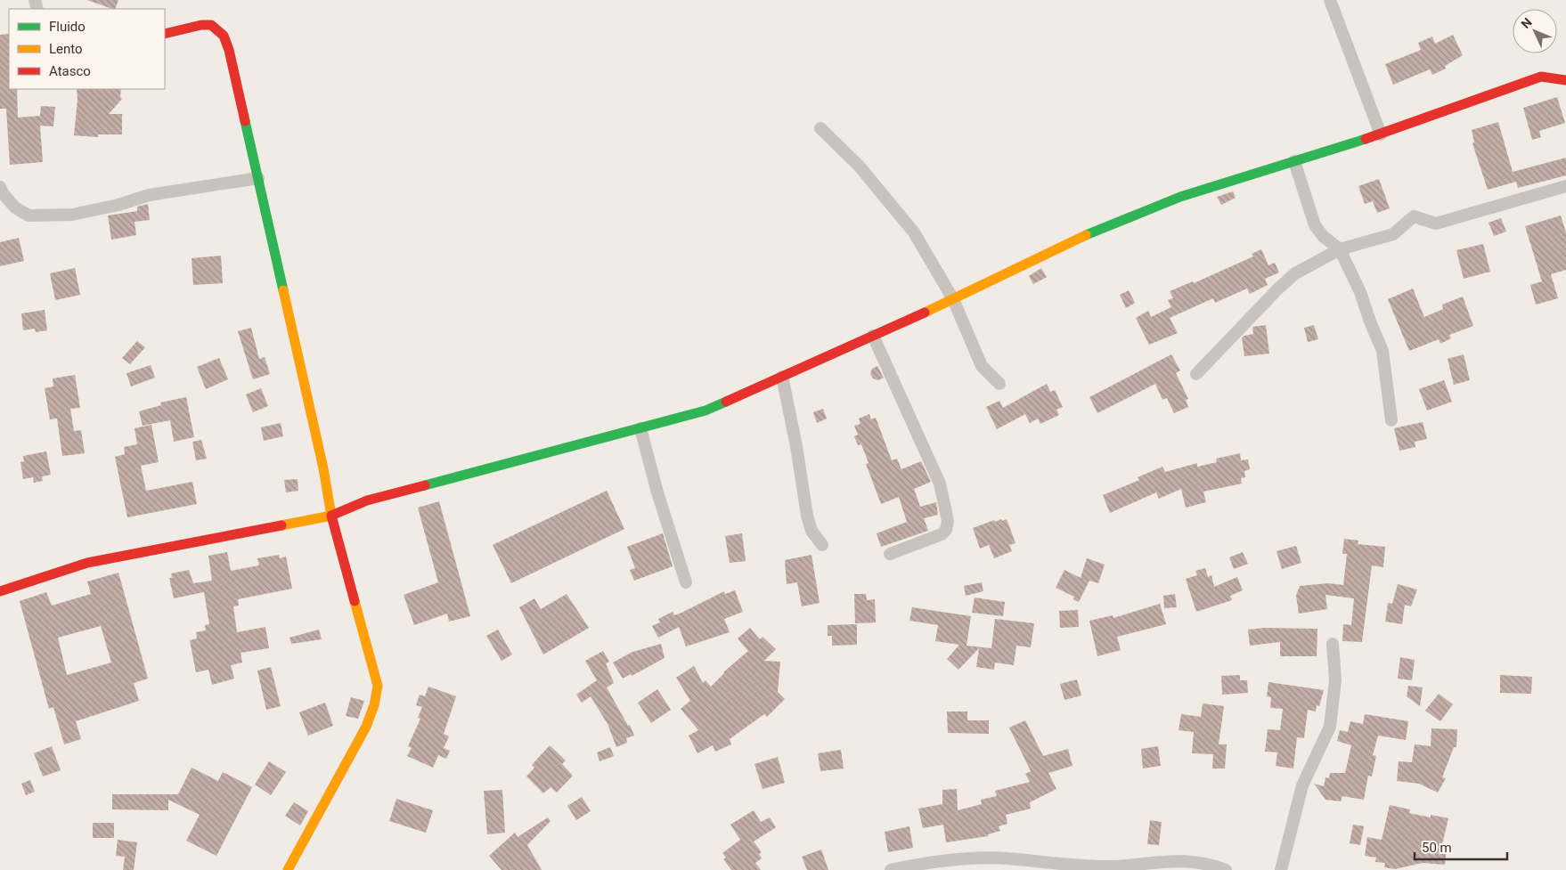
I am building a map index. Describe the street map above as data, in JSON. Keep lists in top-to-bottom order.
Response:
{
  "legend": ["Fluido", "Lento", "Atasco"],
  "scale_bar": "50 m",
  "north": "top left"
}
